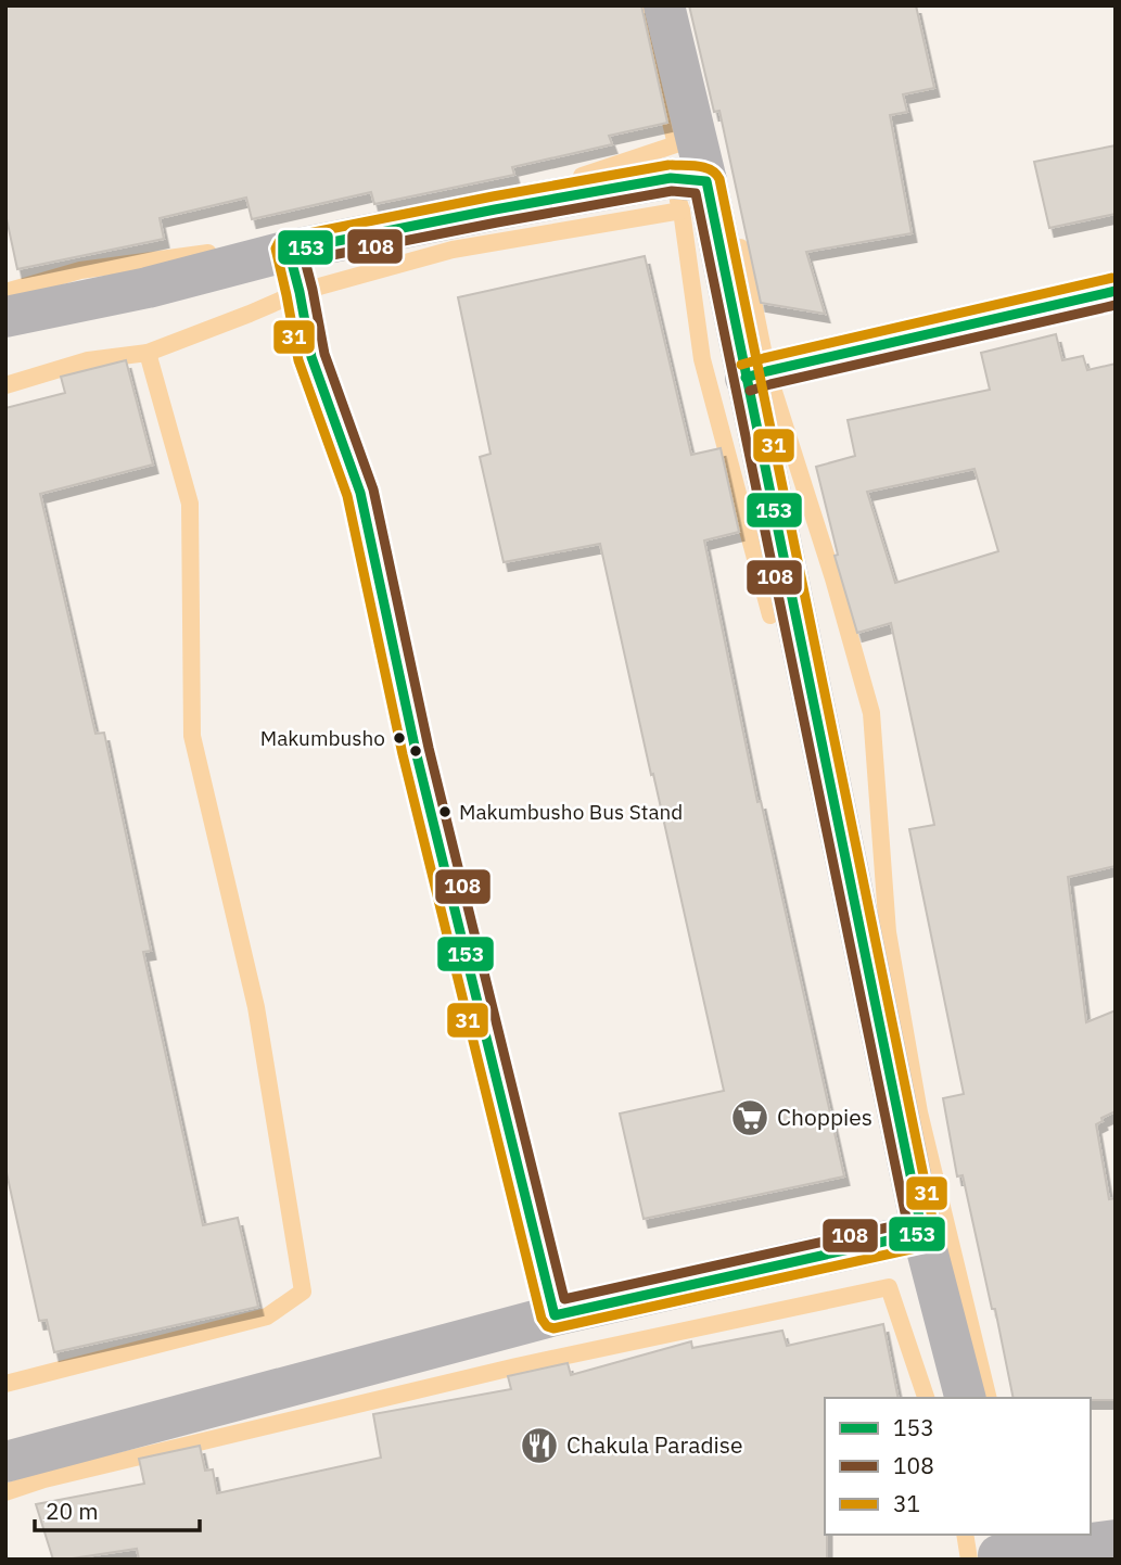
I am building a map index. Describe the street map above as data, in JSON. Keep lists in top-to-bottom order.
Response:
{
  "places": {
    "other": ["Makumbusho", "Makumbusho Bus Stand"],
    "supermarket": ["Choppies"],
    "restaurant": ["Chakula Paradise"]
  },
  "lines": ["transit line 31", "transit line 153", "transit line 108"],
  "legend": ["153", "108", "31"],
  "scale_bar": "20 m"
}
